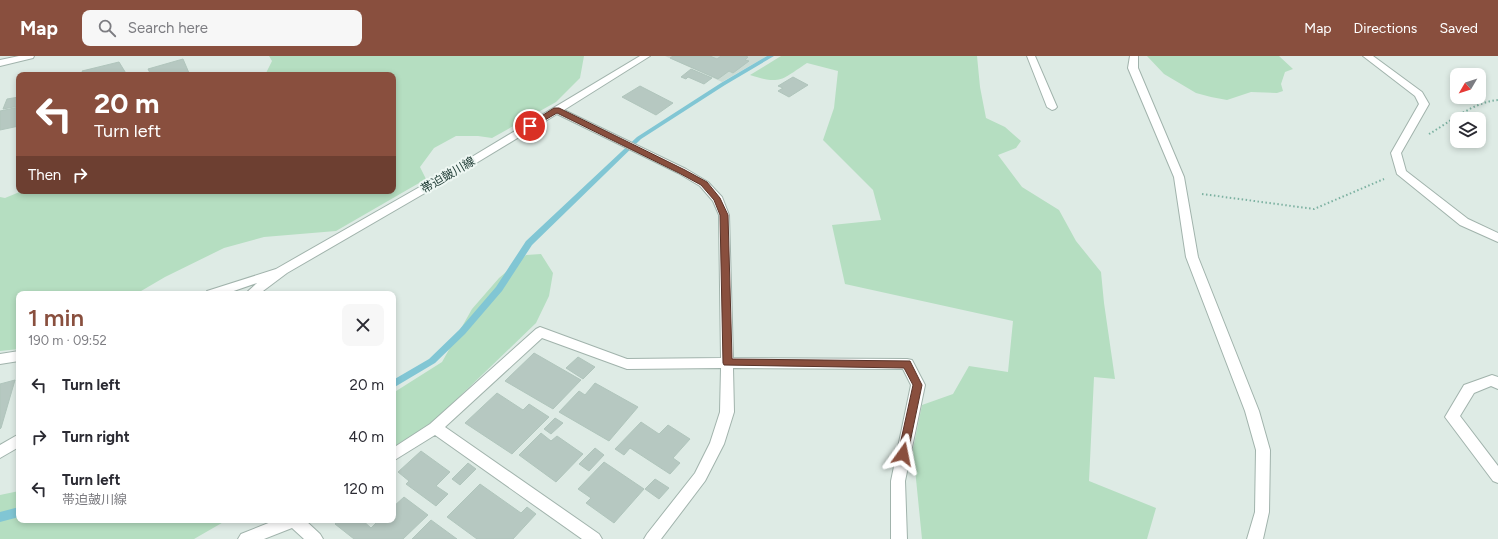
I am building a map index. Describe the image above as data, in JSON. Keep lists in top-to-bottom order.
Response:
{
  "streets": {
    "street": ["帯迫皷川線"]
  },
  "north": "bottom left",
  "page": {
    "header": "Map",
    "search": "Search here",
    "nav": ["Map", "Directions", "Saved"],
    "turn": ["20 m", "Turn left"],
    "then": "Then",
    "heading": ["1 min", "190 m · 09:52"],
    "list": [
      {
        "name": "Turn left",
        "value": "20 m"
      },
      {
        "name": "Turn right",
        "value": "40 m"
      },
      {
        "name": "Turn left",
        "note": "帯迫皷川線",
        "value": "120 m"
      }
    ]
  }
}
